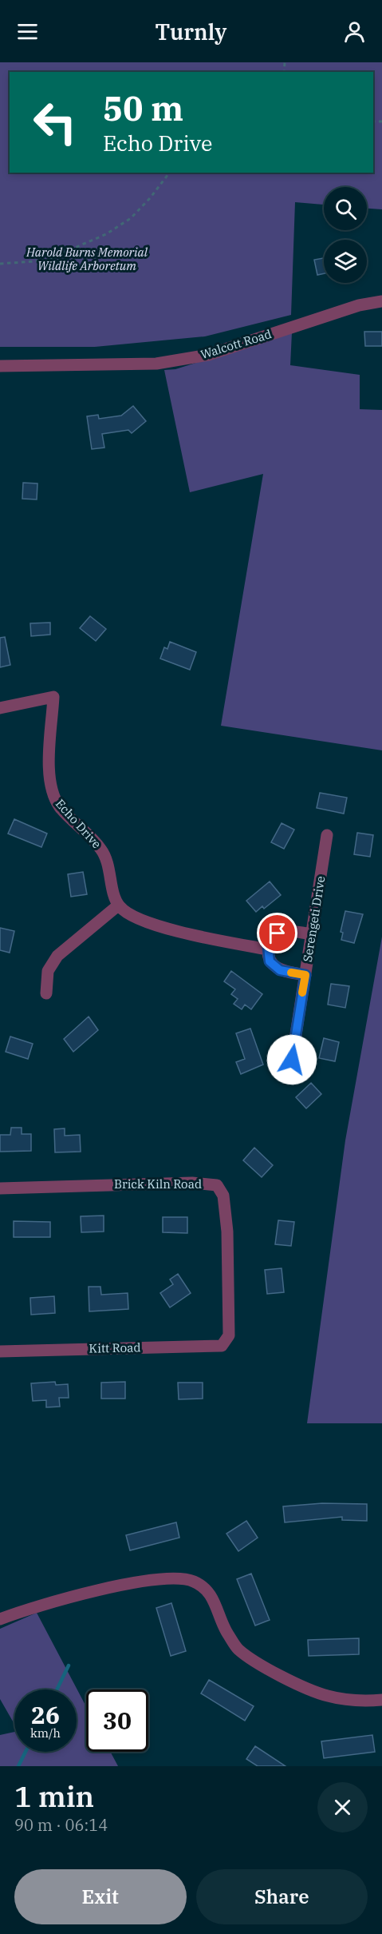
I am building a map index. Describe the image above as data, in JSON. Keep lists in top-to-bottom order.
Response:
{
  "streets": {
    "street": [
      "Walcott Road",
      "Echo Drive",
      "Serengeti Drive",
      "Brick Kiln Road",
      "Kitt Road"
    ]
  },
  "crossings": [
    ["Brick Kiln Road", "Kitt Road"]
  ],
  "parks": ["Harold Burns Memorial Wildlife Arboretum"],
  "page": {
    "header": "Turnly",
    "turn": ["50 m", "Echo Drive"],
    "speed": "26 km/h",
    "limit": "30",
    "heading": ["1 min", "90 m · 06:14"],
    "buttons": ["Exit", "Share"]
  }
}
